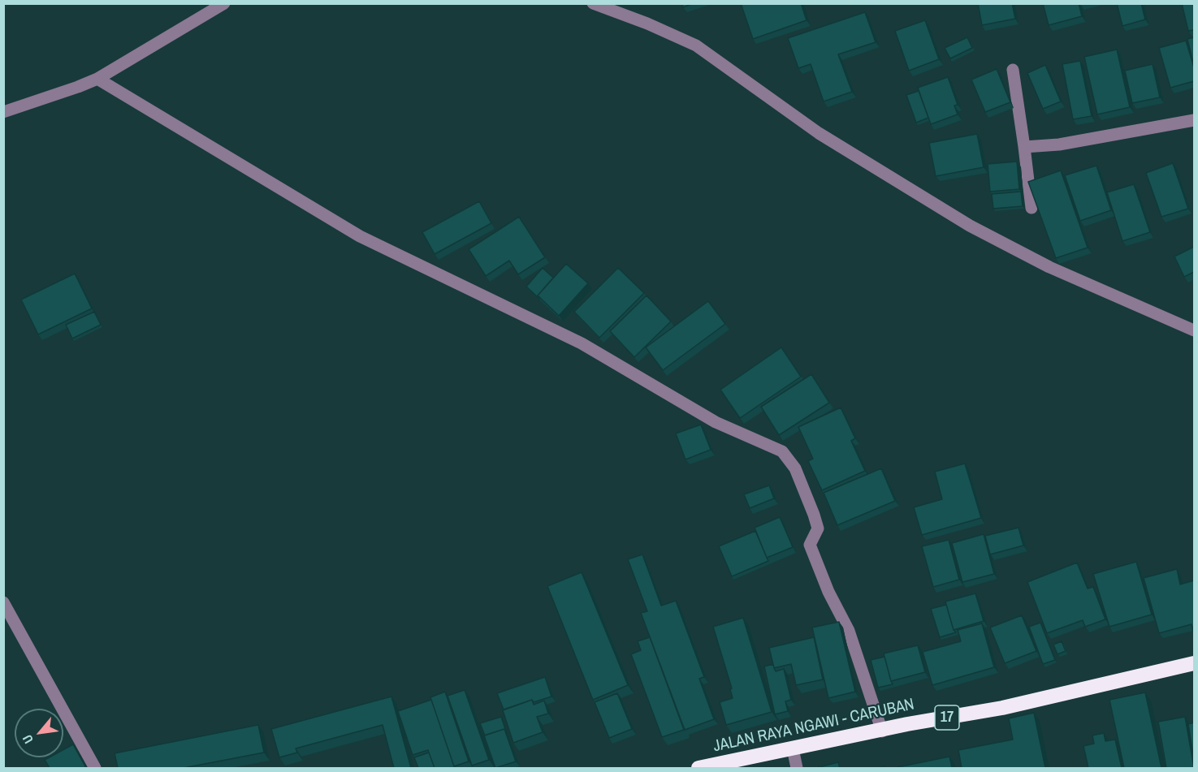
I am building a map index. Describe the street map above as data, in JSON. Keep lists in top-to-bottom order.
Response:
{
  "streets": {
    "highway": ["17", "JALAN RAYA NGAWI - CARUBAN"]
  },
  "north": "bottom left"
}
